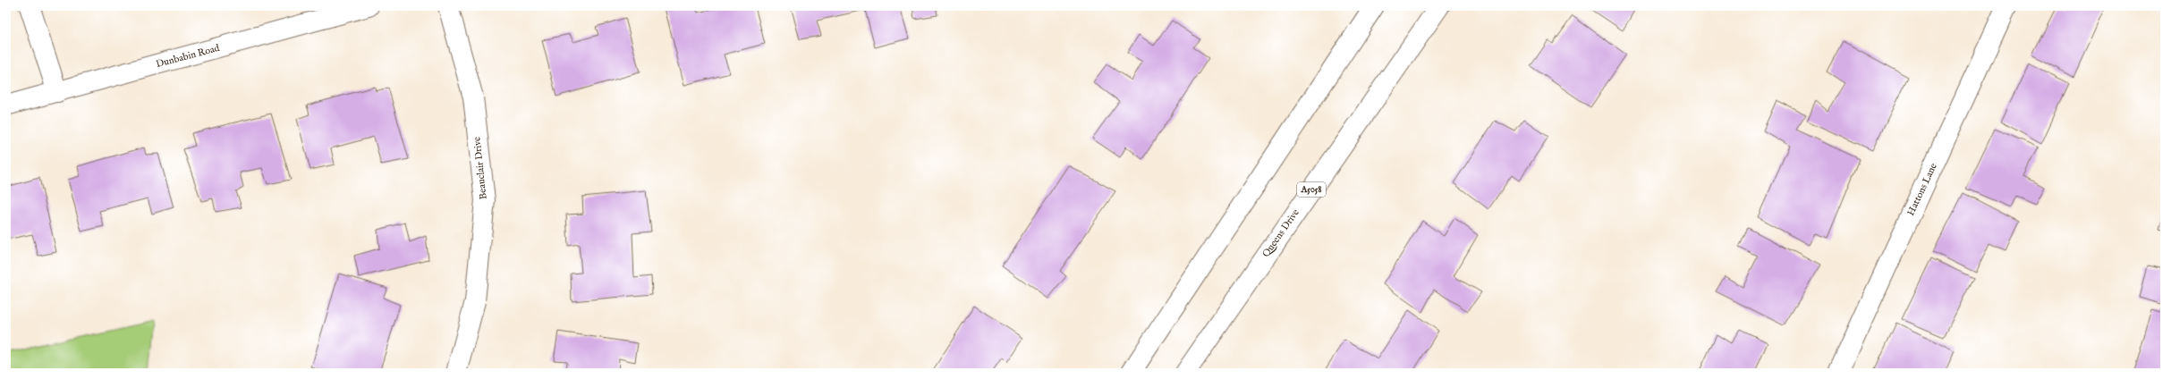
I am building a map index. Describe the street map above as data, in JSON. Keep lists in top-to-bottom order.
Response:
{
  "streets": {
    "main road": [
      "Dunbabin Road",
      "Beauclair Drive",
      "A5058",
      "Hattons Lane",
      "Queens Drive"
    ]
  }
}
